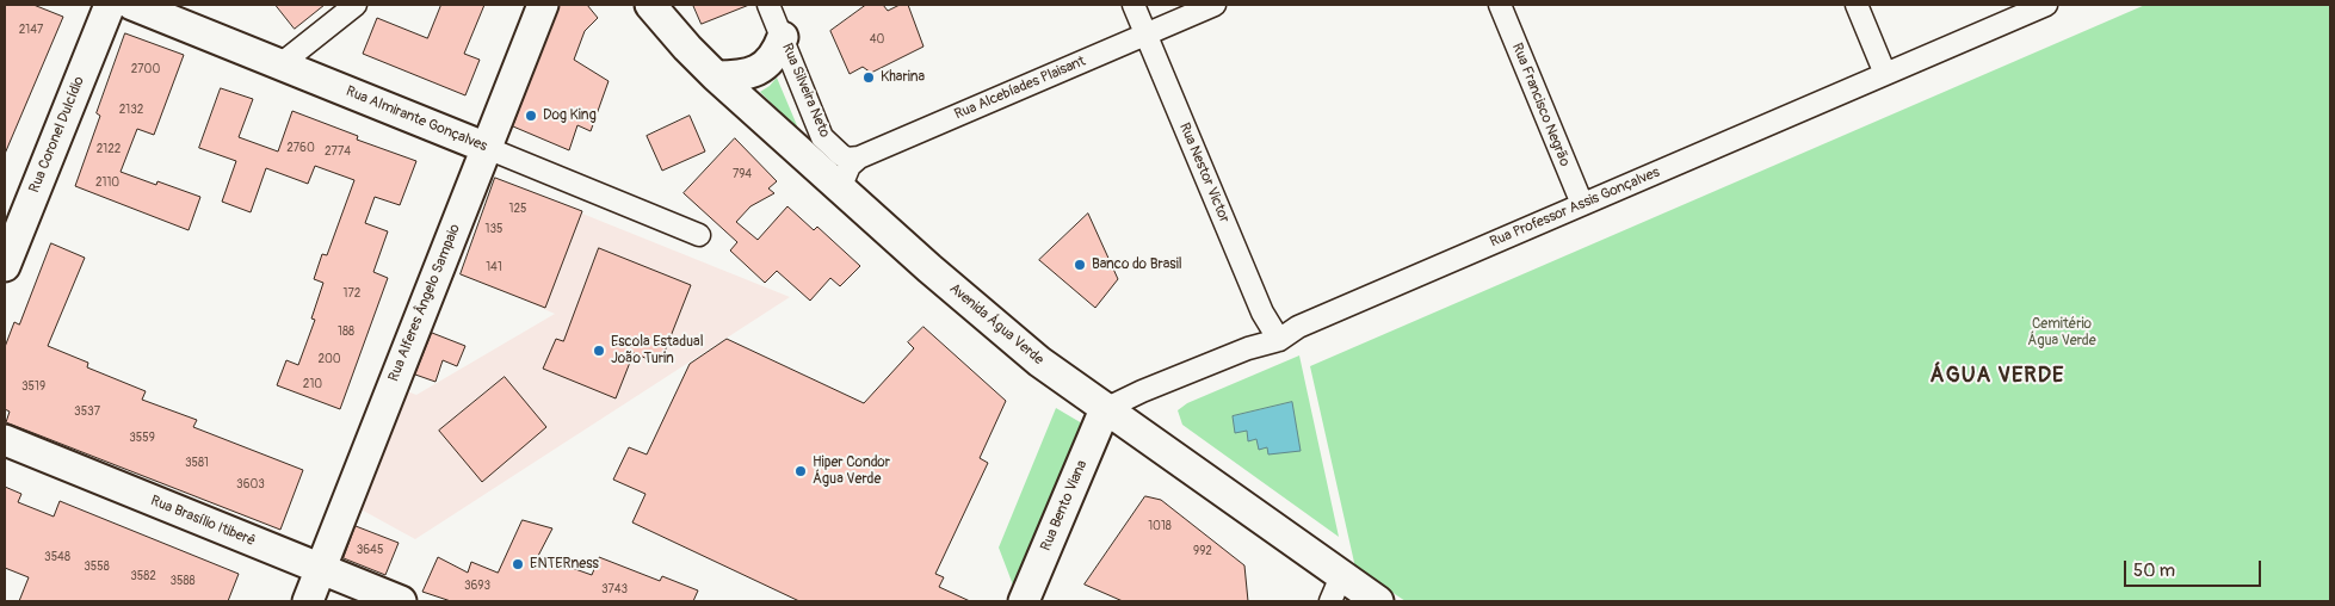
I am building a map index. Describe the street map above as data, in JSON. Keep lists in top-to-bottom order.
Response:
{
  "streets": {
    "main road": [
      "Rua Almirante Gonçalves",
      "Rua Coronel Dulcídio",
      "Rua Alferes Ângelo Sampaio",
      "Avenida Água Verde",
      "Rua Bento Viana",
      "Rua Brasílio Itiberê"
    ],
    "street": [
      "Rua Alcebíades Plaisant",
      "Rua Silveira Neto",
      "Rua Francisco Negrão",
      "Rua Nestor Victor",
      "Rua Professor Assis Gonçalves"
    ]
  },
  "crossings": [
    ["Rua Alcebíades Plaisant", "Rua Silveira Neto"],
    ["Rua Alcebíades Plaisant", "Rua Nestor Victor"],
    ["Rua Francisco Negrão", "Rua Professor Assis Gonçalves"],
    ["Rua Almirante Gonçalves", "Rua Alferes Ângelo Sampaio"],
    ["Rua Nestor Victor", "Rua Professor Assis Gonçalves"],
    ["Rua Professor Assis Gonçalves", "Avenida Água Verde"],
    ["Rua Professor Assis Gonçalves", "Rua Bento Viana"],
    ["Rua Alferes Ângelo Sampaio", "Rua Brasílio Itiberê"],
    ["Avenida Água Verde", "Rua Bento Viana"]
  ],
  "districts": ["ÁGUA VERDE"],
  "parks": ["Cemitério Água Verde"],
  "places": [
    "Kharina",
    "Dog King",
    "Banco do Brasil",
    "Escola Estadual João Turin",
    "Hiper Condor Água Verde",
    "ENTERness"
  ],
  "house_numbers": [
    "2147",
    "40",
    "2700",
    "2132",
    "2760",
    "2122",
    "2774",
    "794",
    "2110",
    "125",
    "135",
    "141",
    "172",
    "188",
    "200",
    "210",
    "3519",
    "3537",
    "3559",
    "3581",
    "3603",
    "1018",
    "3645",
    "992",
    "3548",
    "3558",
    "3582",
    "3588",
    "3693",
    "3743"
  ],
  "scale_bar": "50 m"
}
